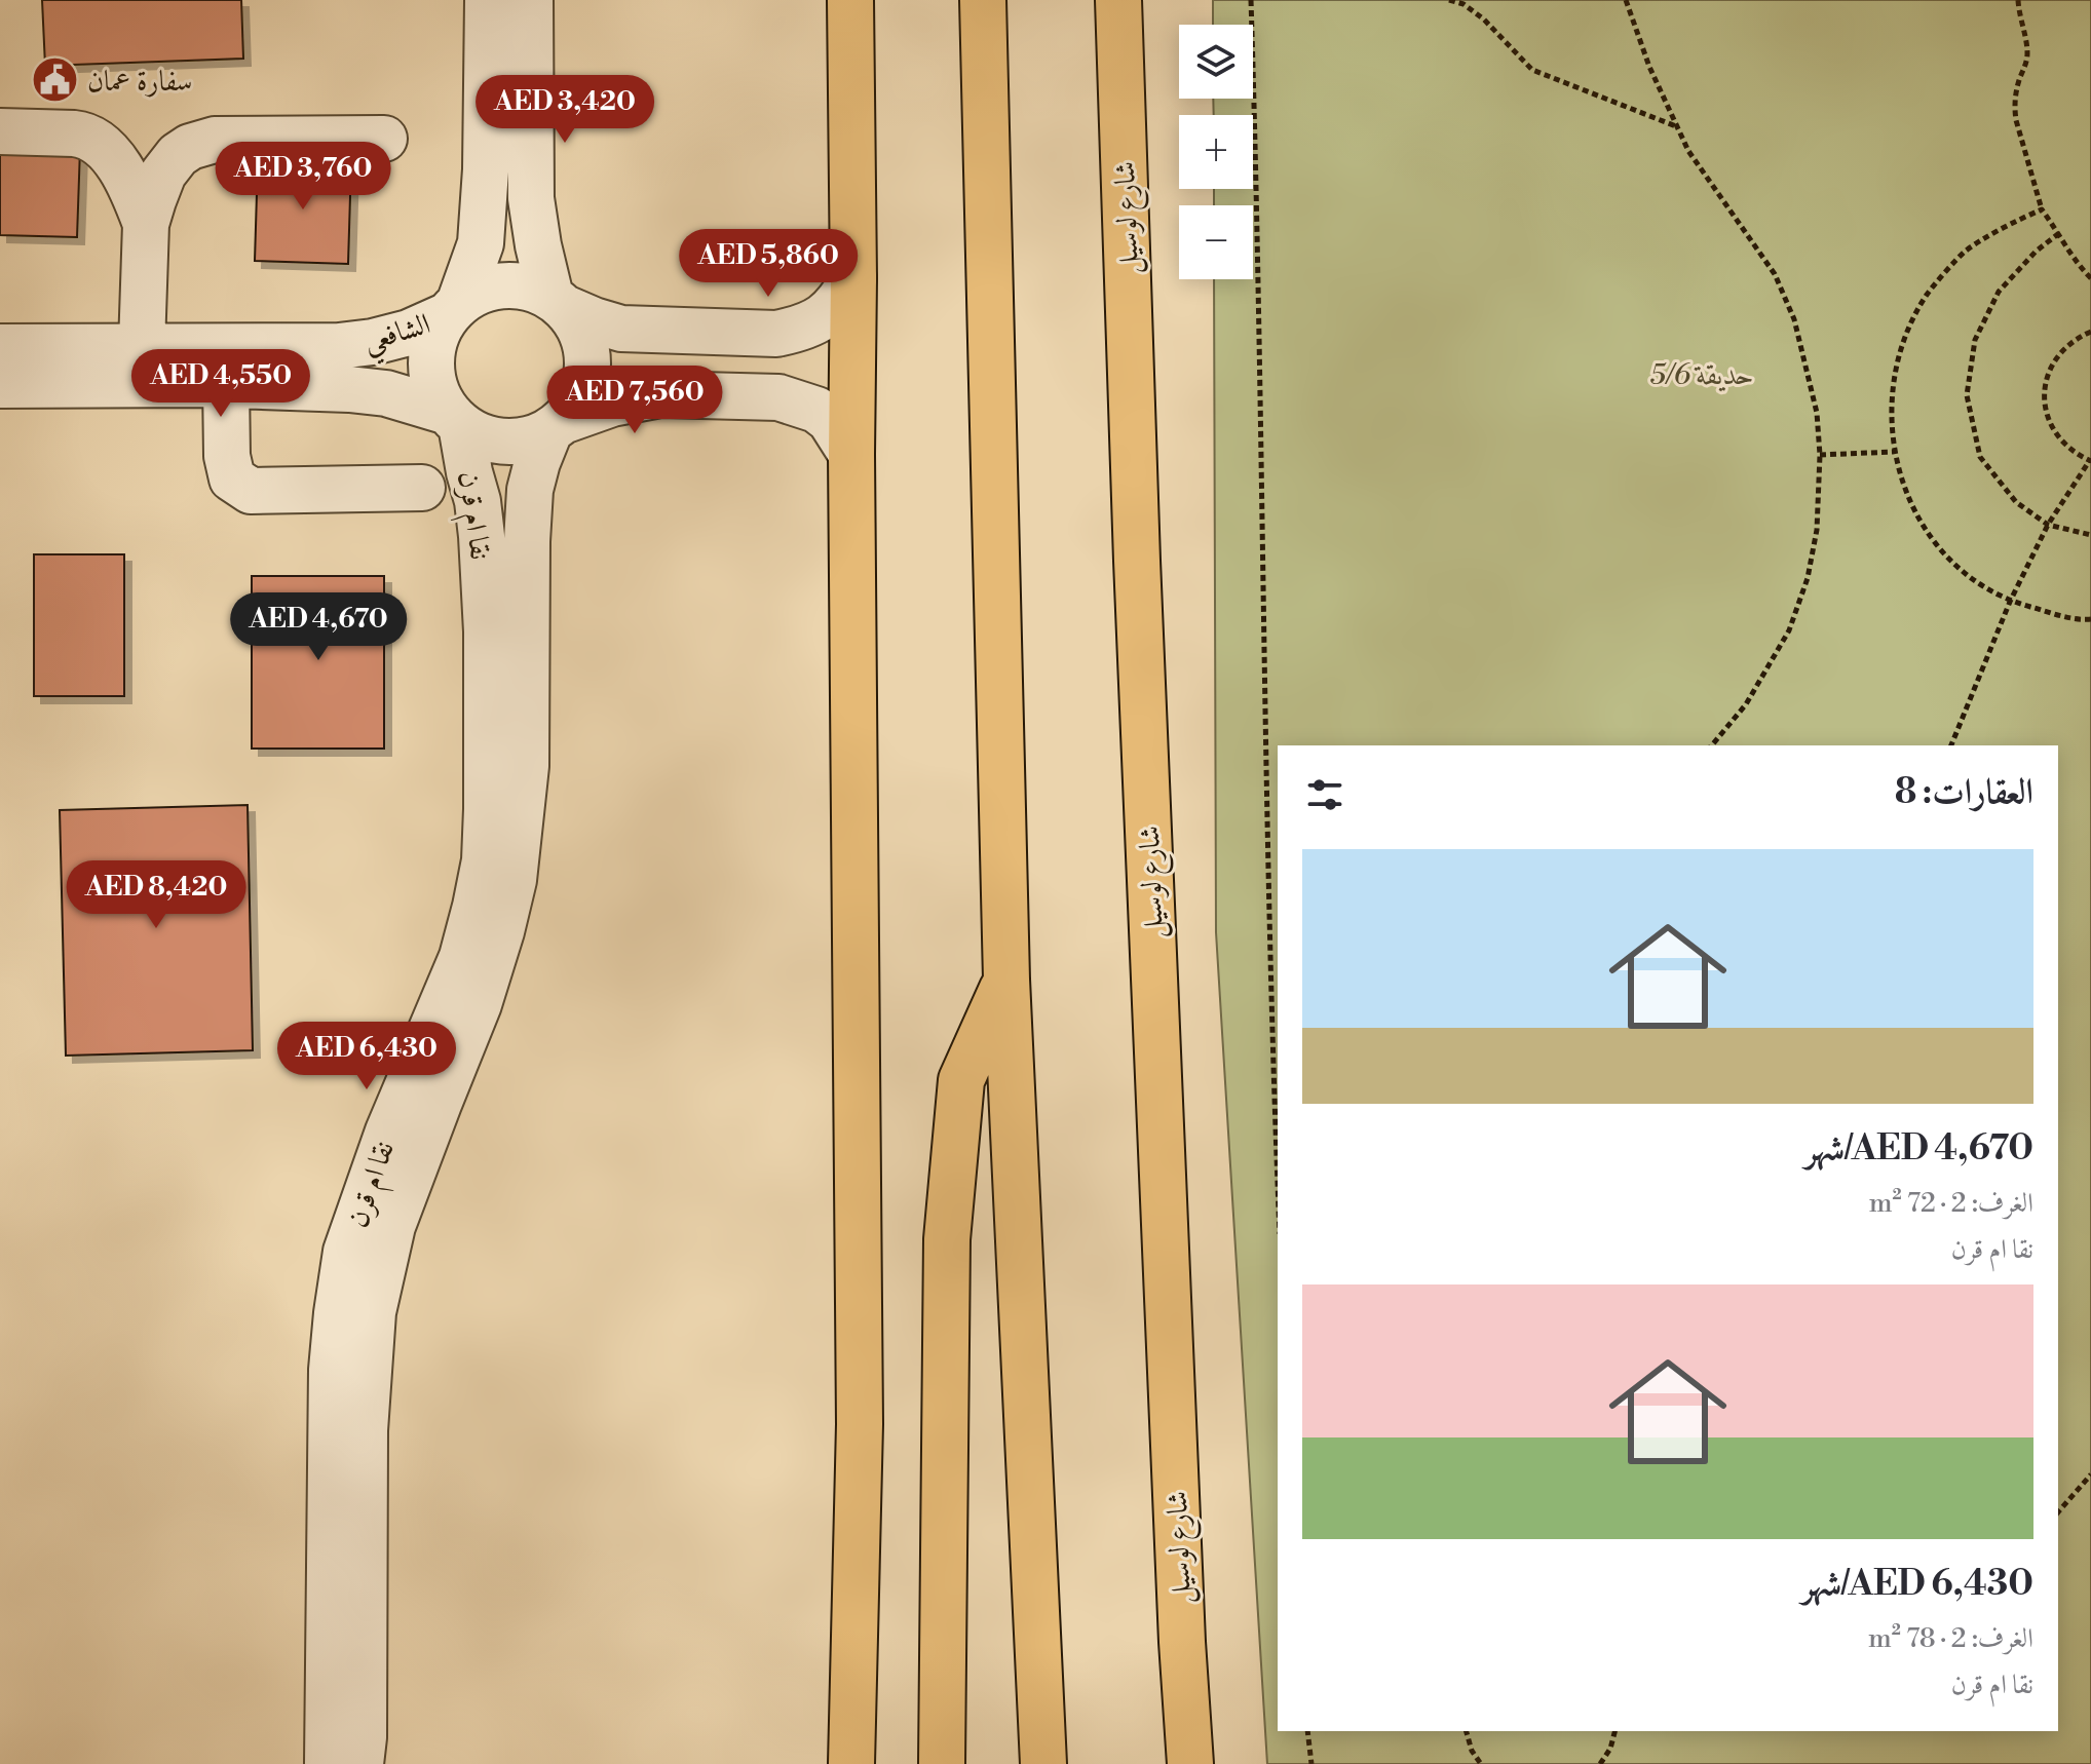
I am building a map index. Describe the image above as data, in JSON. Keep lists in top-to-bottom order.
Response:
{
  "streets": {
    "highway": ["شارع لوسيل"],
    "street": ["الشافعي", "نقا ام قرن"]
  },
  "crossings": [
    ["الشافعي", "نقا ام قرن"]
  ],
  "parks": ["حديقة 5/6"],
  "places": {
    "public building": ["سفارة عمان"]
  },
  "page": {
    "map_buttons": ["+", "−"],
    "price": [
      "AED 3,420",
      "AED 3,760",
      "AED 5,860",
      "AED 4,550",
      "AED 7,560",
      "AED 4,670",
      "AED 8,420",
      "AED 6,430"
    ],
    "heading": "العقارات: 8",
    "list": [
      {
        "name": "AED 4,670/شهر",
        "note": "الغرف: 2 · 72 m² · نقا ام قرن"
      },
      {
        "name": "AED 6,430/شهر",
        "note": "الغرف: 2 · 78 m² · نقا ام قرن"
      }
    ]
  }
}
